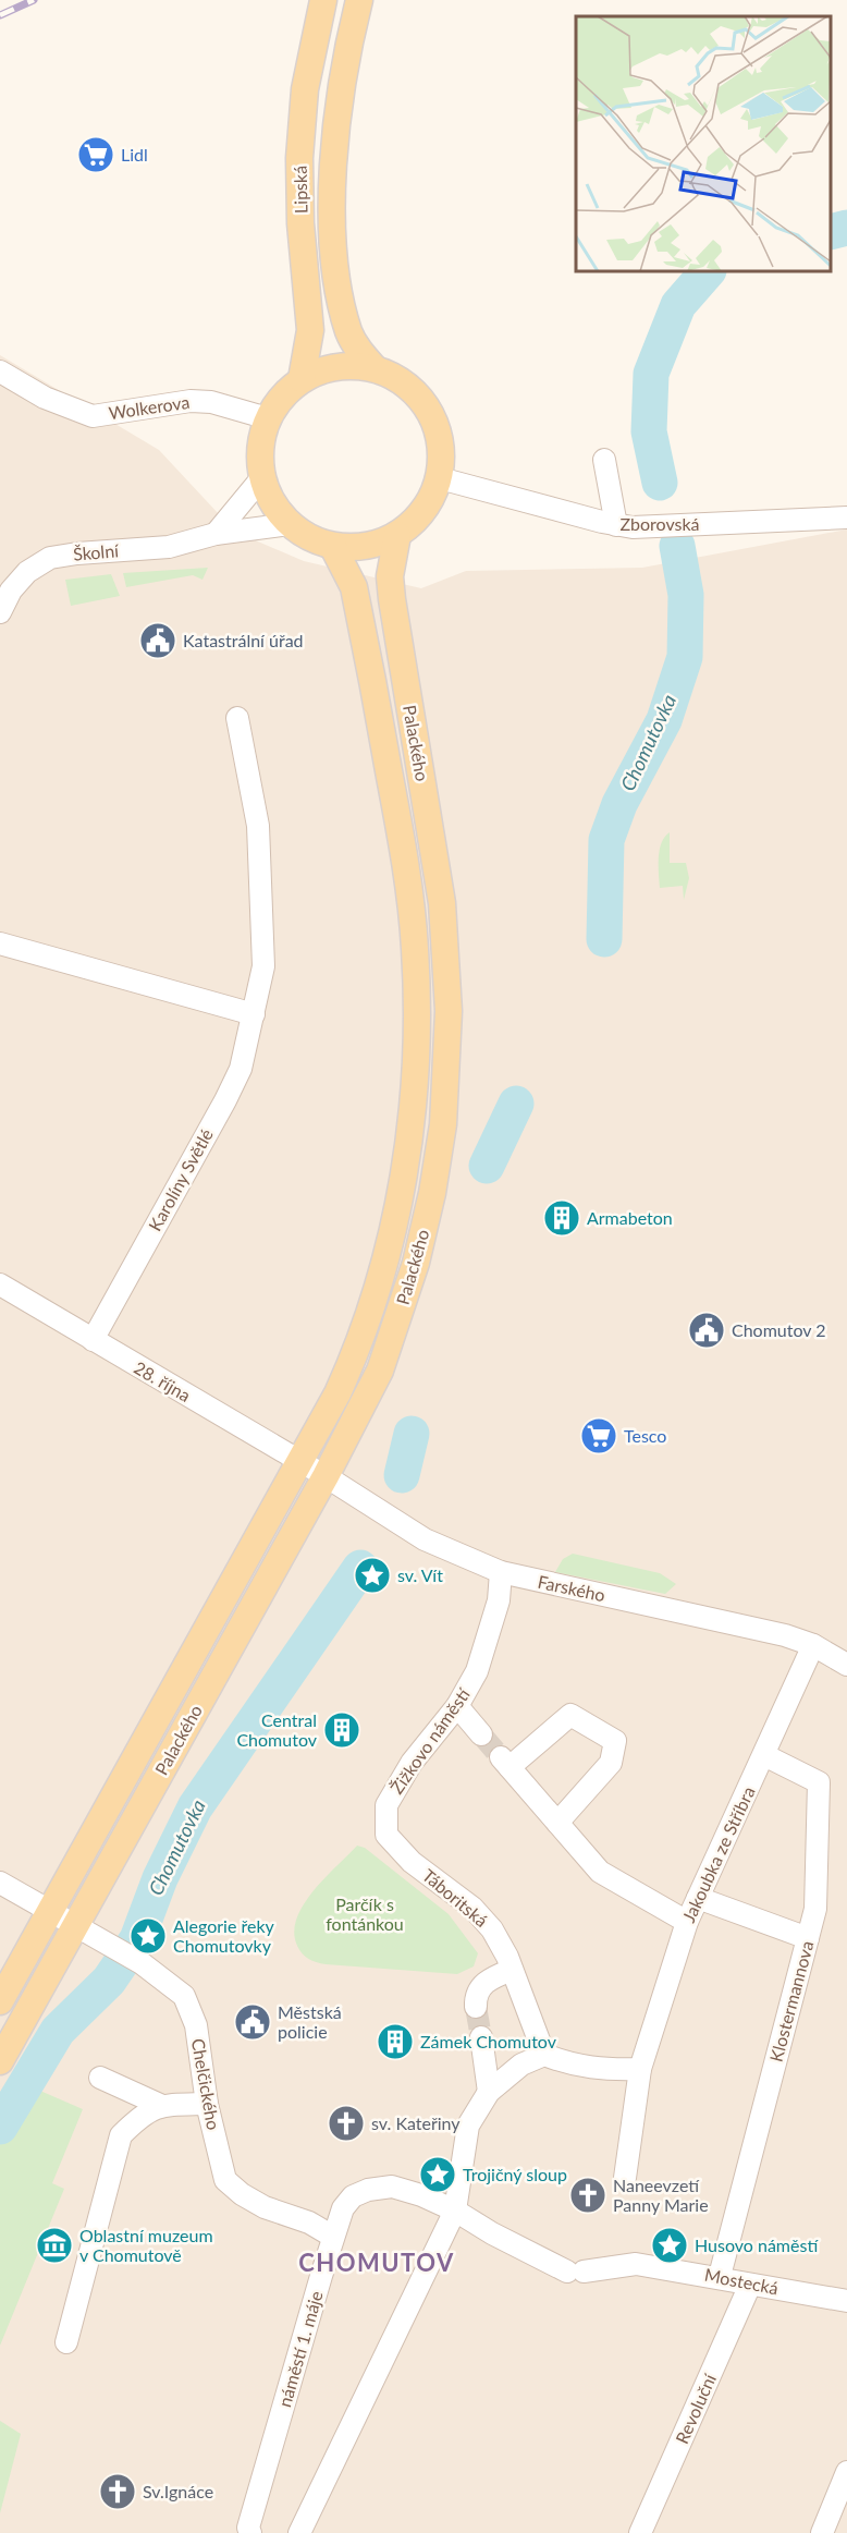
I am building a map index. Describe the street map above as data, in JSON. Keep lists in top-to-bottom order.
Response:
{
  "streets": {
    "main road": ["Lipská", "Palackého"],
    "street": [
      "Wolkerova",
      "Zborovská",
      "Školní",
      "Karolíny Světlé",
      "28. října",
      "Farského",
      "Žižkovo náměstí",
      "Jakoubka ze Stříbra",
      "Táboritská",
      "Klostermannova",
      "Chelčického",
      "Mostecká",
      "náměstí 1. máje",
      "Revoluční"
    ]
  },
  "crossings": [
    ["Lipská", "Wolkerova"],
    ["Lipská", "Zborovská"],
    ["Lipská", "Školní"],
    ["Lipská", "Palackého"],
    ["Wolkerova", "Zborovská"],
    ["Wolkerova", "Školní"],
    ["Wolkerova", "Palackého"],
    ["Zborovská", "Školní"],
    ["Zborovská", "Palackého"],
    ["Školní", "Palackého"],
    ["Palackého", "28. října"],
    ["Palackého", "Farského"],
    ["Palackého", "Chelčického"],
    ["Karolíny Světlé", "28. října"],
    ["28. října", "Farského"],
    ["Farského", "Žižkovo náměstí"],
    ["Farského", "Jakoubka ze Stříbra"],
    ["Žižkovo náměstí", "Táboritská"],
    ["Jakoubka ze Stříbra", "Klostermannova"],
    ["Klostermannova", "Mostecká"],
    ["Chelčického", "náměstí 1. máje"],
    ["Mostecká", "náměstí 1. máje"],
    ["Mostecká", "Revoluční"]
  ],
  "districts": ["CHOMUTOV"],
  "water": ["Chomutovka"],
  "parks": ["Parčík s fontánkou"],
  "places": {
    "supermarket": ["Lidl", "Tesco"],
    "public building": ["Katastrální úřad", "Chomutov 2", "Městská policie"],
    "building": ["Armabeton", "Central Chomutov", "Zámek Chomutov"],
    "place": [
      "sv. Vít",
      "Alegorie řeky Chomutovky",
      "Trojičný sloup",
      "Husovo náměstí"
    ],
    "church": ["sv. Kateřiny", "Naneevzetí Panny Marie", "Sv.Ignáce"],
    "museum": ["Oblastní muzeum v Chomutově"]
  }
}
